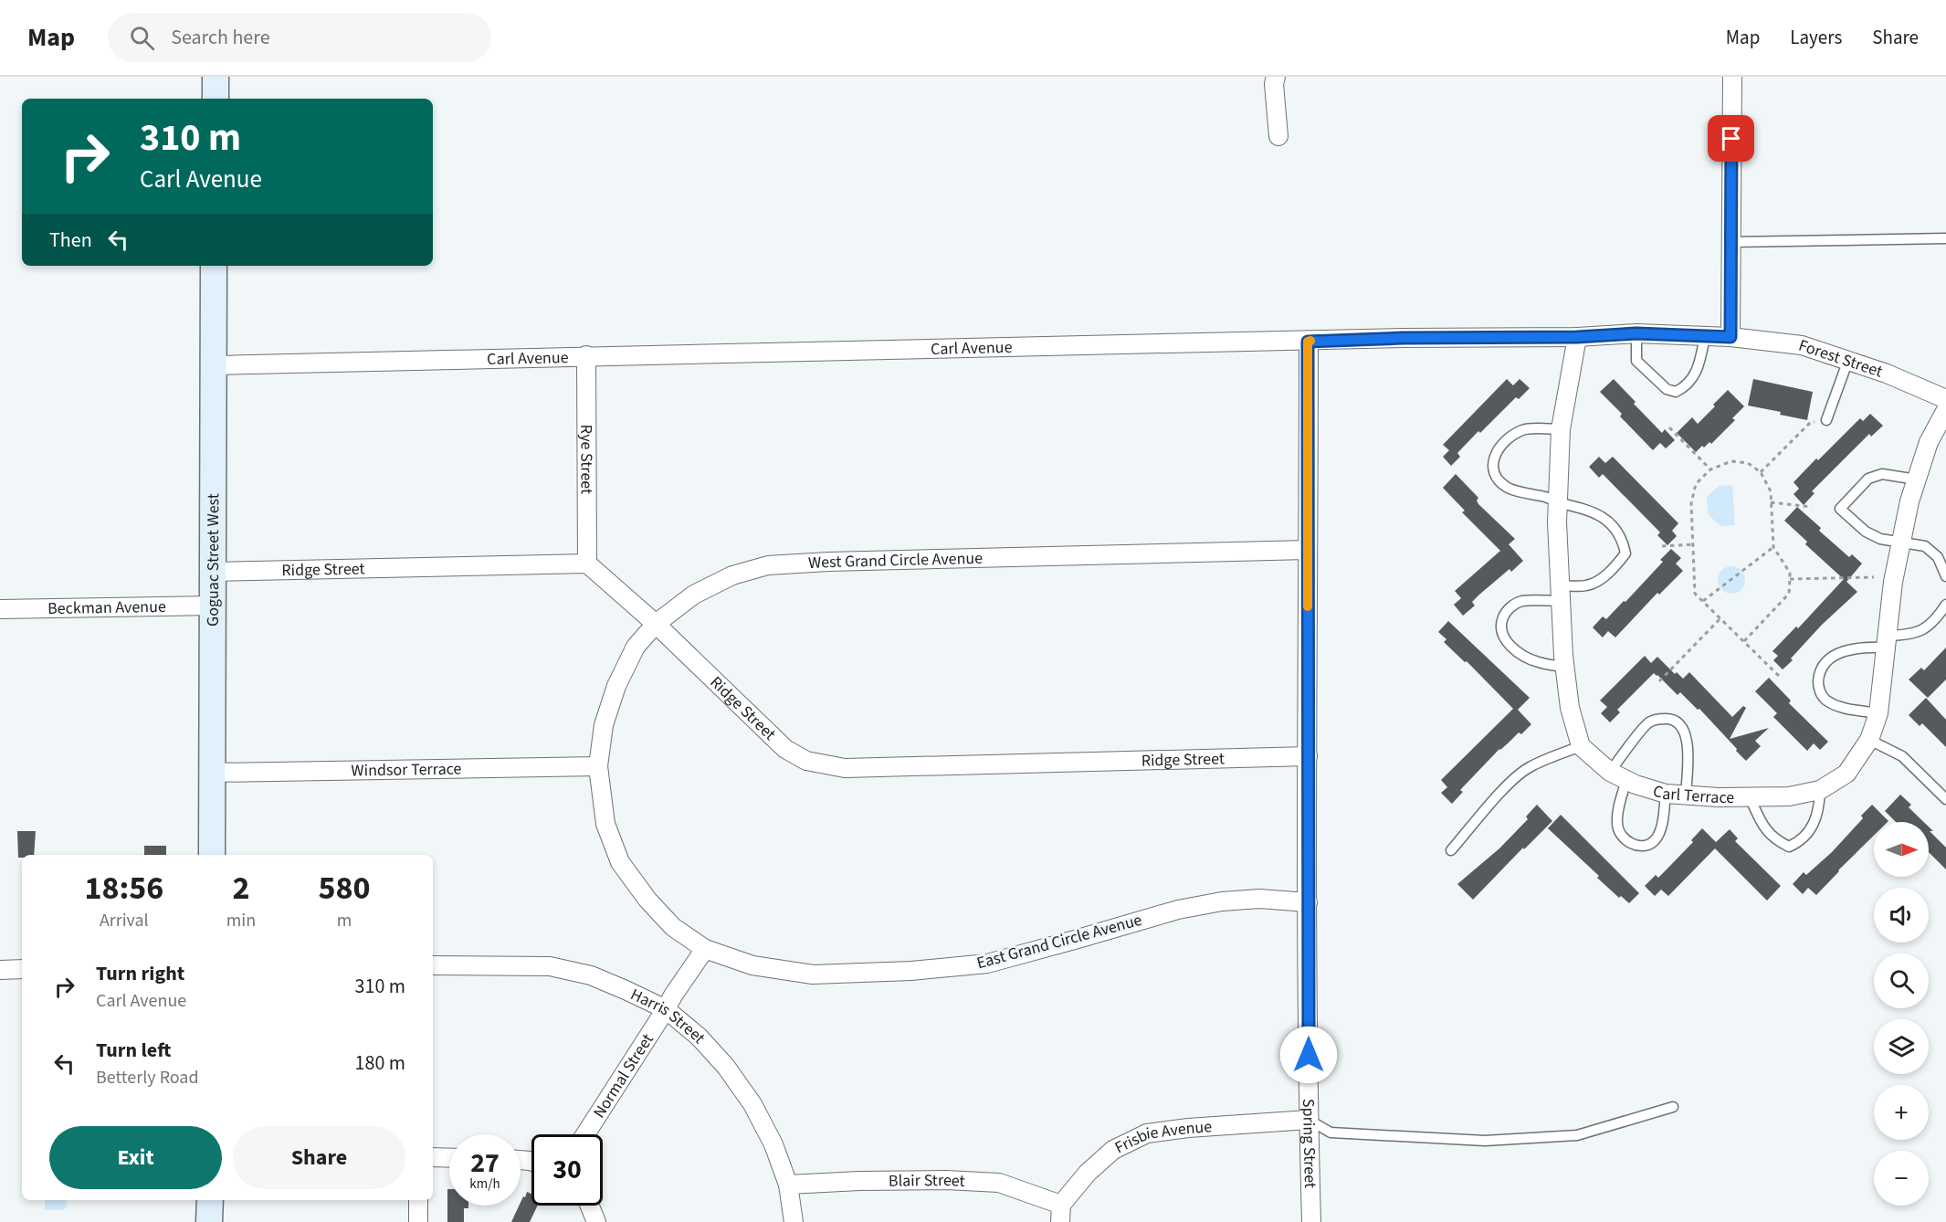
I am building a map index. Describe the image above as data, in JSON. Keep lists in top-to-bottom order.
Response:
{
  "streets": {
    "street": [
      "Carl Avenue",
      "Forest Street",
      "Rye Street",
      "Goguac Street West",
      "West Grand Circle Avenue",
      "Ridge Street",
      "Beckman Avenue",
      "Windsor Terrace",
      "Carl Terrace",
      "East Grand Circle Avenue",
      "Harris Street",
      "Normal Street",
      "Frisbie Avenue",
      "Spring Street",
      "Blair Street"
    ]
  },
  "crossings": [
    ["Carl Avenue", "Forest Street"],
    ["Carl Avenue", "Rye Street"],
    ["Carl Avenue", "Goguac Street West"],
    ["Carl Avenue", "Spring Street"],
    ["Rye Street", "Ridge Street"],
    ["Goguac Street West", "Ridge Street"],
    ["Goguac Street West", "Beckman Avenue"],
    ["Goguac Street West", "Windsor Terrace"],
    ["West Grand Circle Avenue", "Ridge Street"],
    ["West Grand Circle Avenue", "Windsor Terrace"],
    ["West Grand Circle Avenue", "East Grand Circle Avenue"],
    ["West Grand Circle Avenue", "Spring Street"],
    ["Ridge Street", "Spring Street"],
    ["Windsor Terrace", "East Grand Circle Avenue"],
    ["East Grand Circle Avenue", "Normal Street"],
    ["East Grand Circle Avenue", "Spring Street"],
    ["Harris Street", "Normal Street"],
    ["Harris Street", "Blair Street"],
    ["Frisbie Avenue", "Spring Street"],
    ["Frisbie Avenue", "Blair Street"]
  ],
  "north": "right",
  "page": {
    "header": "Map",
    "search": "Search here",
    "nav": ["Map", "Layers", "Share"],
    "turn": ["310 m", "Carl Avenue"],
    "then": "Then",
    "map_buttons": ["+", "−"],
    "eta": [
      "18:56",
      "Arrival",
      "2",
      "min",
      "580",
      "m"
    ],
    "list": [
      {
        "name": "Turn right",
        "note": "Carl Avenue",
        "value": "310 m"
      },
      {
        "name": "Turn left",
        "note": "Betterly Road",
        "value": "180 m"
      }
    ],
    "buttons": ["Exit", "Share"],
    "speed": "27 km/h",
    "limit": "30"
  }
}
